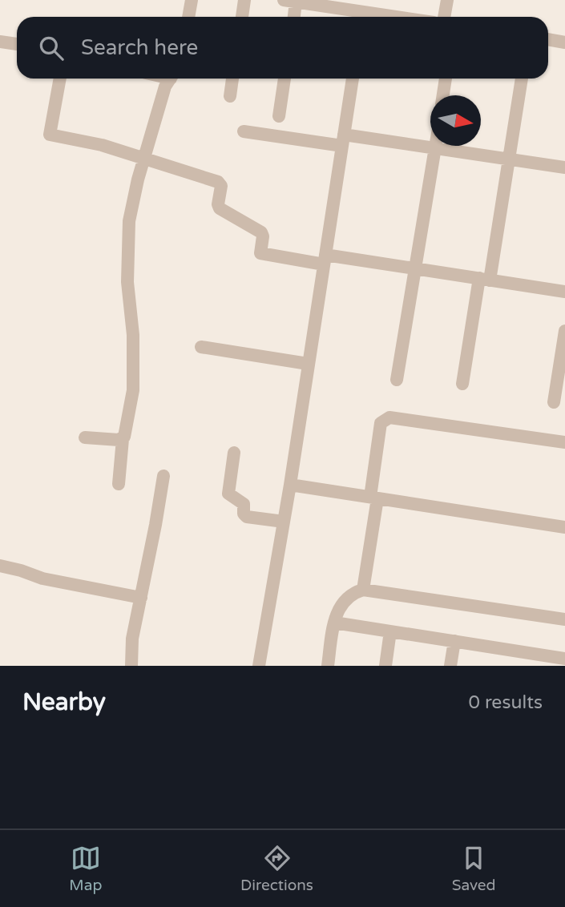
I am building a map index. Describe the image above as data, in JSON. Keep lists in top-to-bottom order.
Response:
{
  "north": "right",
  "page": {
    "search": "Search here",
    "heading": ["Nearby", "0 results"],
    "nav": ["Map", "Directions", "Saved"]
  }
}
